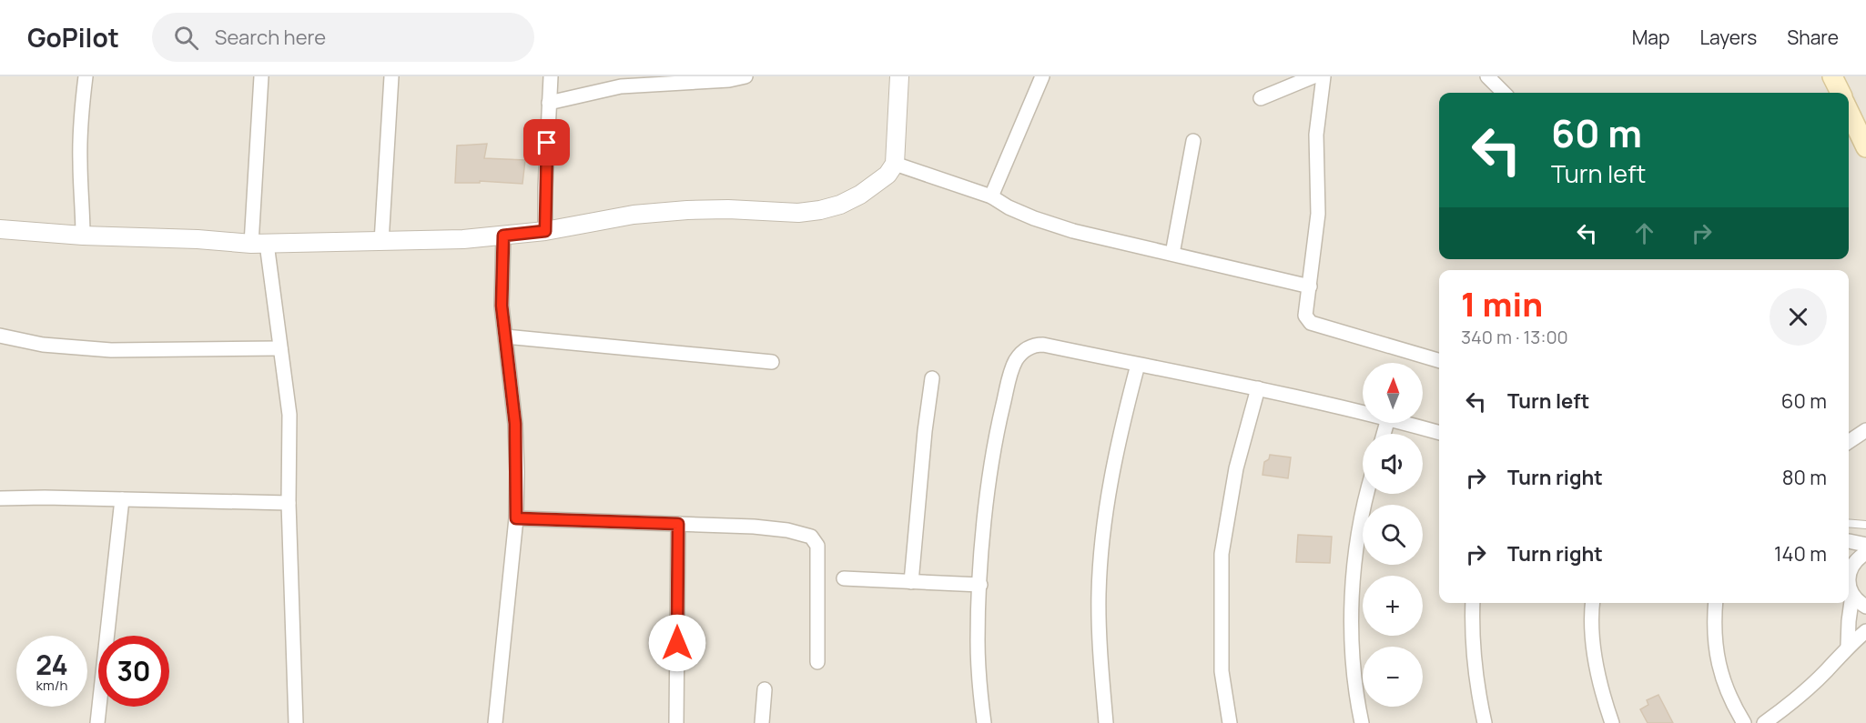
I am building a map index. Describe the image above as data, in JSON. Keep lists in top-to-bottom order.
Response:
{
  "north": "top",
  "page": {
    "header": "GoPilot",
    "search": "Search here",
    "nav": ["Map", "Layers", "Share"],
    "turn": ["60 m", "Turn left"],
    "heading": ["1 min", "340 m · 13:00"],
    "map_buttons": ["+", "−"],
    "list": [
      {
        "name": "Turn left",
        "value": "60 m"
      },
      {
        "name": "Turn right",
        "value": "80 m"
      },
      {
        "name": "Turn right",
        "value": "140 m"
      }
    ],
    "speed": "24 km/h",
    "limit": "30"
  }
}
